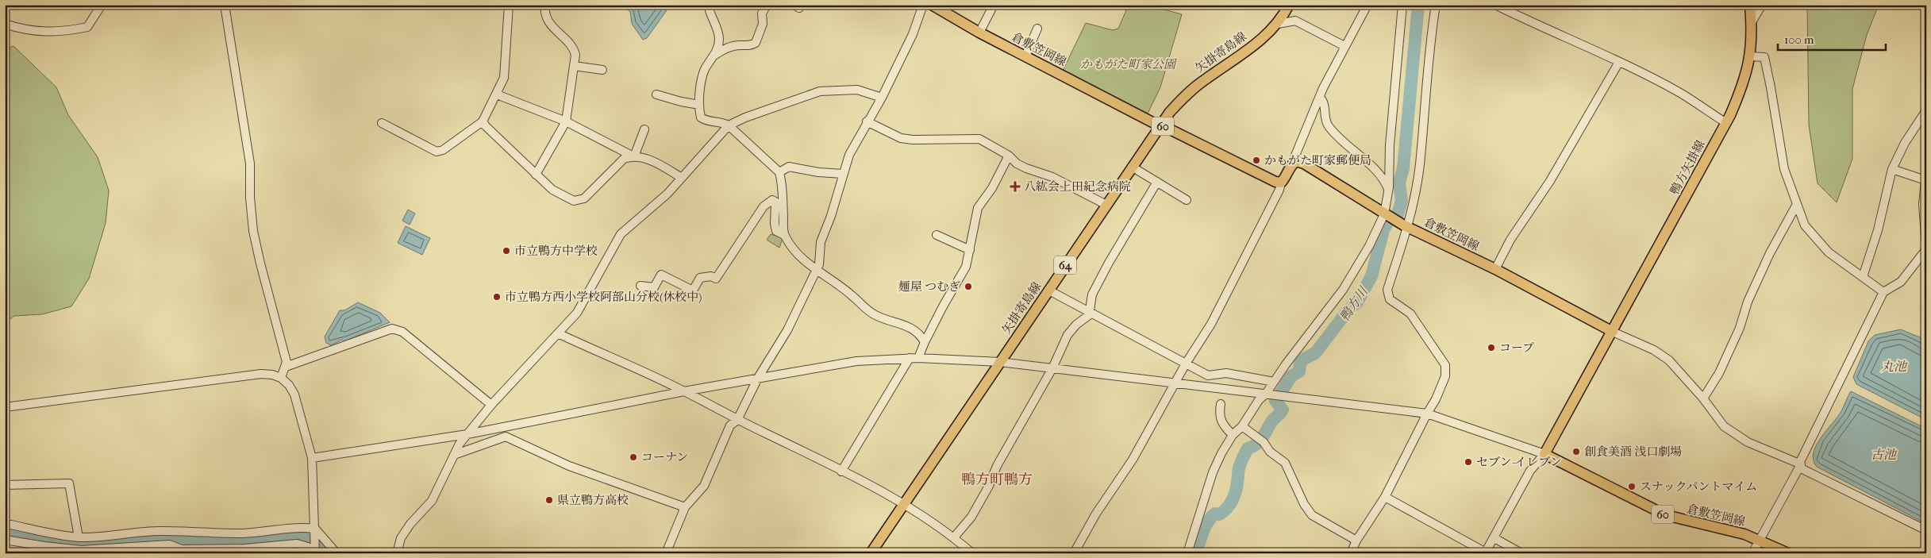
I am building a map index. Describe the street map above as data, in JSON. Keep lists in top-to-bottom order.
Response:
{
  "streets": {
    "main road": [
      "倉敷笠岡線",
      "矢掛寄島線",
      "60",
      "鴨方矢掛線",
      "64"
    ]
  },
  "crossings": [
    ["倉敷笠岡線", "矢掛寄島線"],
    ["倉敷笠岡線", "鴨方矢掛線"]
  ],
  "districts": ["鴨方町鴨方"],
  "water": ["鴨方川", "丸池", "古池"],
  "parks": ["かもがた町家公園"],
  "places": {
    "other": [
      "かもがた町家郵便局",
      "市立鴨方中学校",
      "麺屋 つむぎ",
      "市立鴨方西小学校阿部山分校(休校中)",
      "コープ",
      "創食美酒 浅口劇場",
      "コーナン",
      "セブン-イレブン",
      "スナックパントマイム",
      "県立鴨方高校"
    ],
    "health": ["八紘会上田紀念病院"]
  },
  "scale_bar": "100 m"
}
